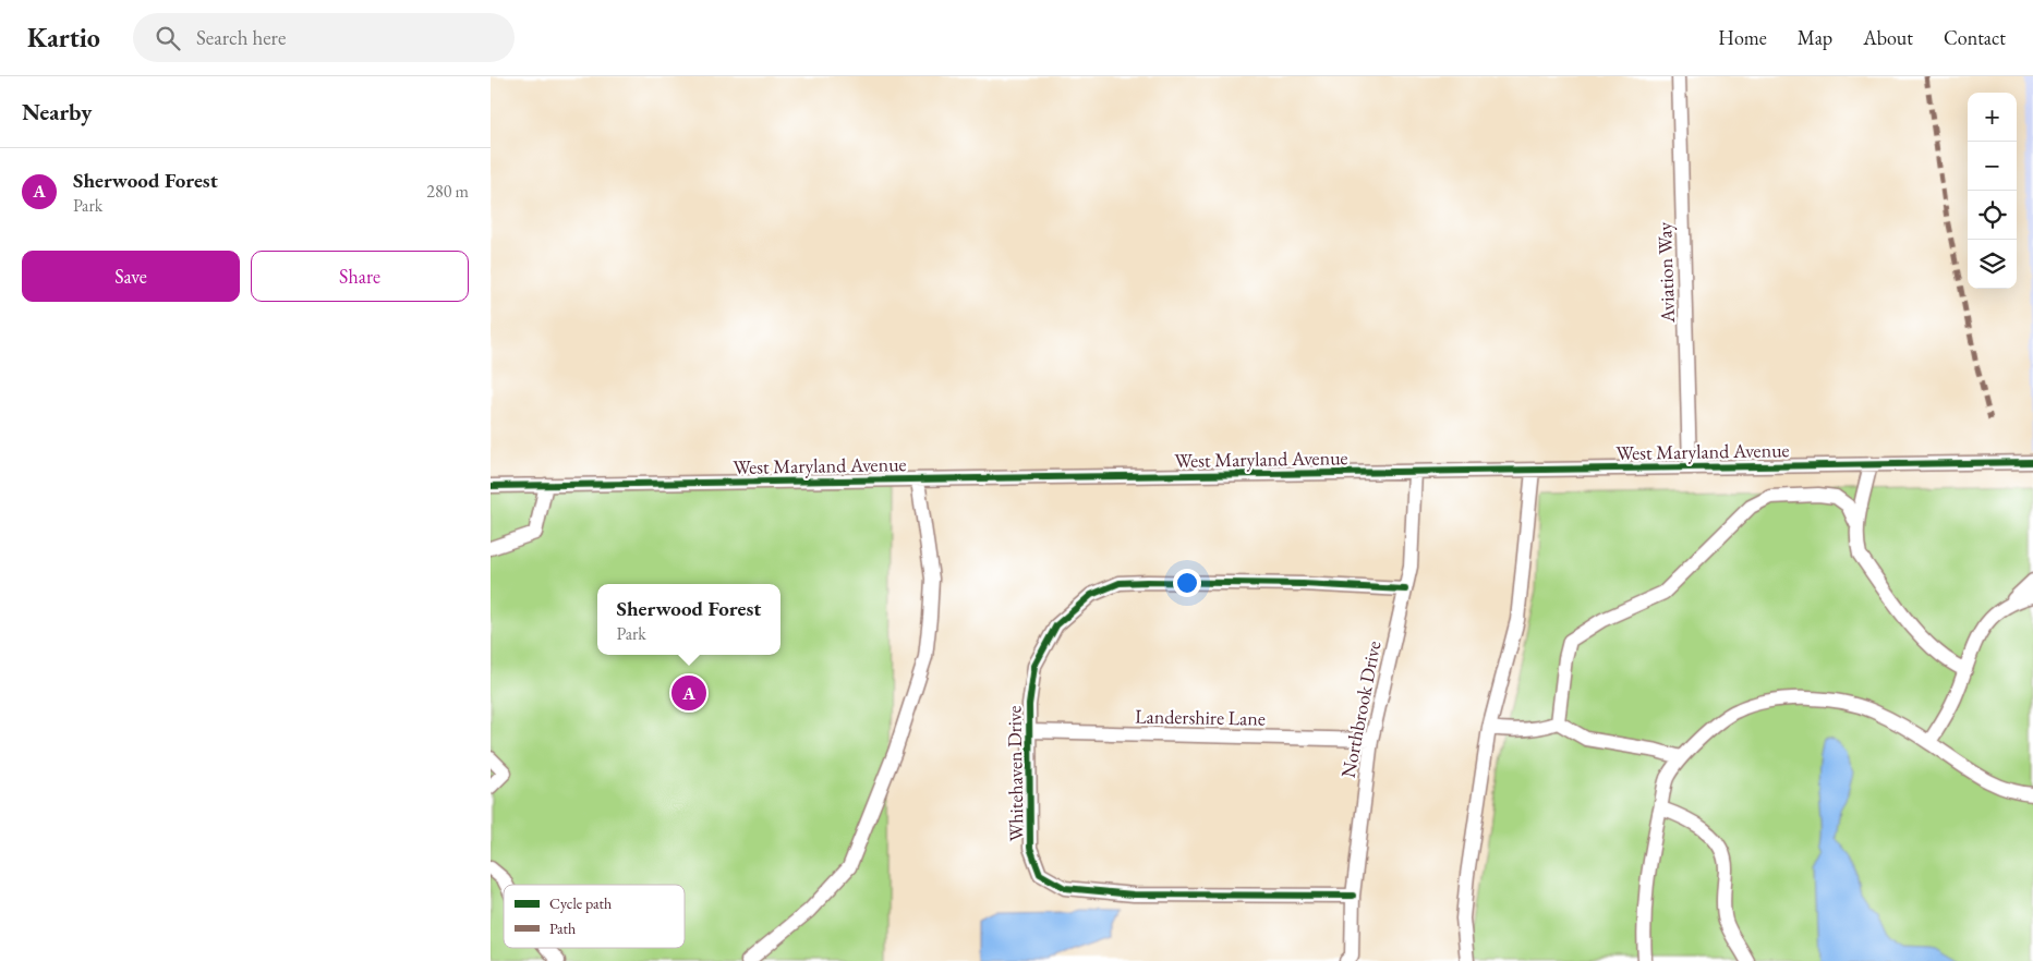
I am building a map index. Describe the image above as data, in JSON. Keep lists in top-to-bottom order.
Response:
{
  "streets": {
    "street": [
      "Aviation Way",
      "West Maryland Avenue",
      "Northbrook Drive",
      "Landershire Lane",
      "Whitehaven Drive"
    ]
  },
  "crossings": [
    ["Aviation Way", "West Maryland Avenue"],
    ["West Maryland Avenue", "Northbrook Drive"],
    ["Northbrook Drive", "Landershire Lane"],
    ["Northbrook Drive", "Whitehaven Drive"],
    ["Landershire Lane", "Whitehaven Drive"]
  ],
  "legend": ["Cycle path", "Path"],
  "page": {
    "header": "Kartio",
    "search": "Search here",
    "nav": [
      "Home",
      "Map",
      "About",
      "Contact"
    ],
    "heading": "Nearby",
    "map_buttons": ["+", "−"],
    "list": [
      {
        "mark": "A",
        "name": "Sherwood Forest",
        "note": "Park",
        "value": "280 m"
      }
    ],
    "buttons": ["Save", "Share"],
    "popup": ["Sherwood Forest", "Park"],
    "pins": "A"
  }
}
